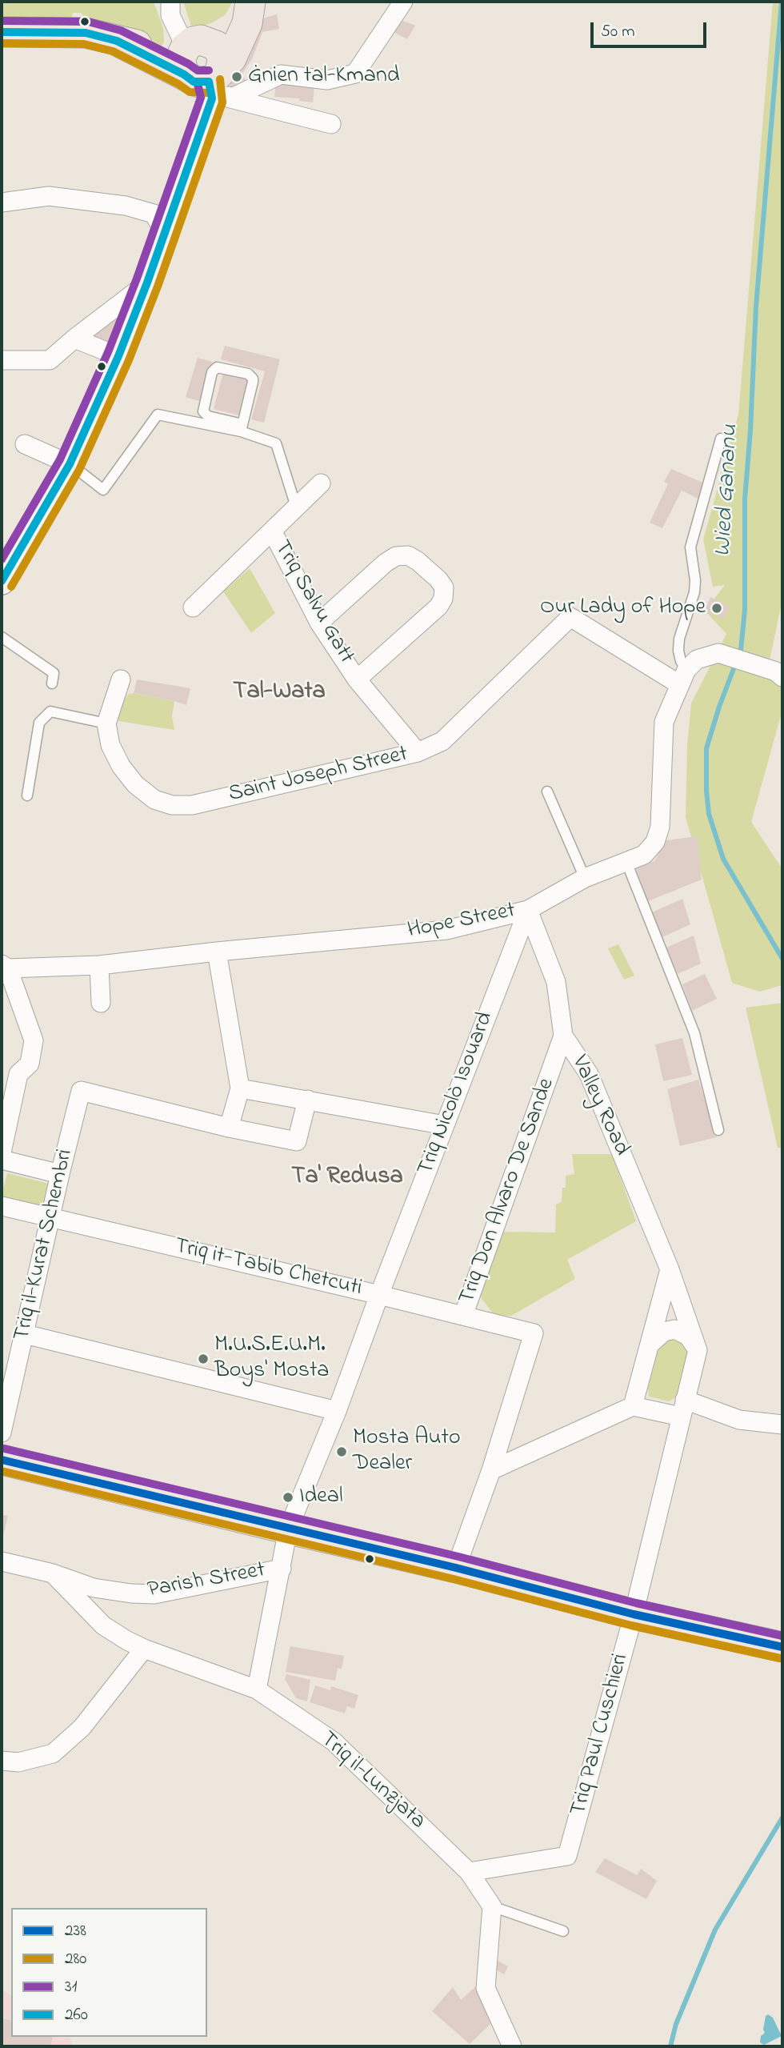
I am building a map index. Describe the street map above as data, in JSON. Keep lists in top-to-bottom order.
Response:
{
  "streets": {
    "street": [
      "Triq Salvu Gatt",
      "Saint Joseph Street",
      "Hope Street",
      "Triq Nicolò Isouard",
      "Valley Road",
      "Triq Don Alvaro De Sande",
      "Triq il-Kurat Schembri",
      "Triq it-Tabib Chetcuti",
      "Parish Street",
      "Triq Paul Cuschieri",
      "Triq il-Lunzjata"
    ]
  },
  "crossings": [
    ["Triq Salvu Gatt", "Saint Joseph Street"],
    ["Saint Joseph Street", "Hope Street"],
    ["Hope Street", "Triq Nicolò Isouard"],
    ["Hope Street", "Valley Road"],
    ["Triq Nicolò Isouard", "Valley Road"],
    ["Triq Nicolò Isouard", "Triq it-Tabib Chetcuti"],
    ["Triq Nicolò Isouard", "Parish Street"],
    ["Triq Nicolò Isouard", "Triq il-Lunzjata"],
    ["Valley Road", "Triq Don Alvaro De Sande"],
    ["Triq Don Alvaro De Sande", "Triq it-Tabib Chetcuti"],
    ["Triq il-Kurat Schembri", "Triq it-Tabib Chetcuti"],
    ["Parish Street", "Triq il-Lunzjata"],
    ["Triq Paul Cuschieri", "Triq il-Lunzjata"]
  ],
  "districts": ["Tal-Wata", "Ta' Redusa"],
  "water": ["Wied Gananu"],
  "places": [
    "Ġnien tal-Kmand",
    "Our Lady of Hope",
    "M.U.S.E.U.M. Boys' Mosta",
    "Mosta Auto Dealer",
    "Ideal"
  ],
  "lines": [
    "transit line 31",
    "transit line 260",
    "transit line 280",
    "transit line 238"
  ],
  "legend": [
    "238",
    "280",
    "31",
    "260"
  ],
  "scale_bar": "50 m"
}
